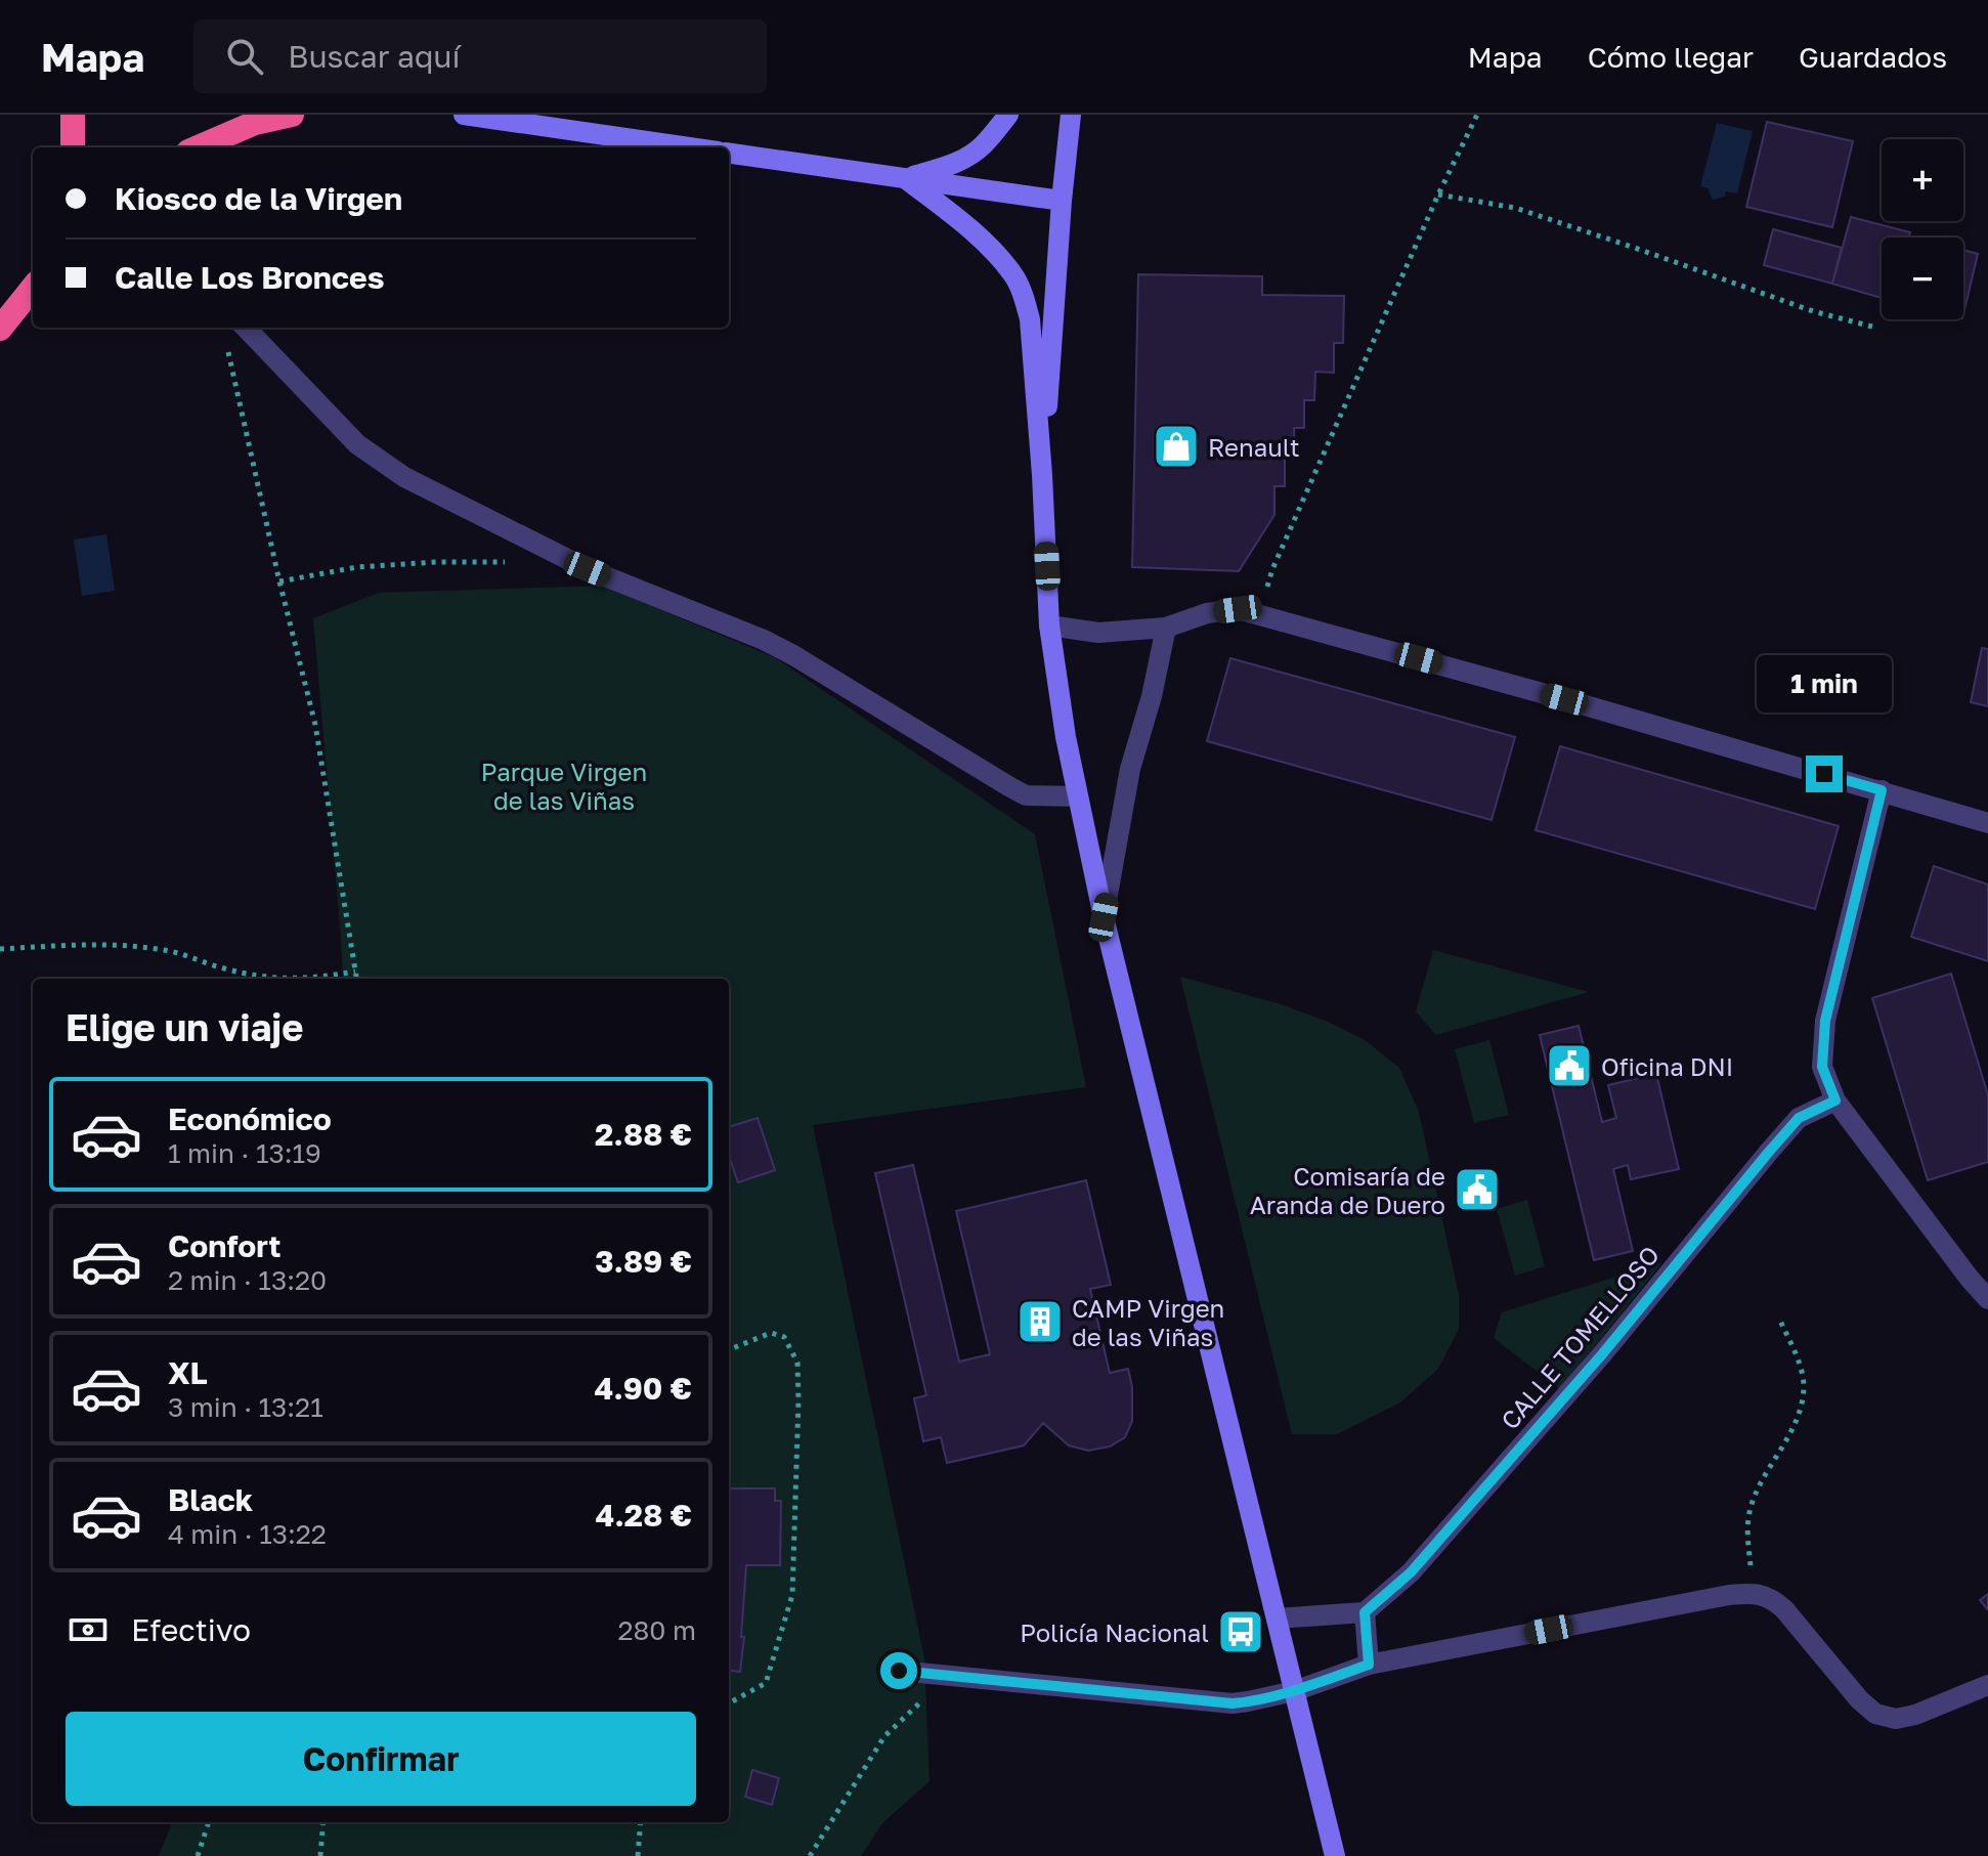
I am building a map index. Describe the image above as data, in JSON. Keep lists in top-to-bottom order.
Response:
{
  "streets": {
    "street": ["CALLE TOMELLOSO"]
  },
  "parks": ["Parque Virgen de las Viñas"],
  "places": {
    "shop": ["Renault"],
    "public building": ["Oficina DNI", "Comisaría de Aranda de Duero"],
    "building": ["CAMP Virgen de las Viñas"],
    "bus stop": ["Policía Nacional"]
  },
  "page": {
    "header": "Mapa",
    "search": "Buscar aquí",
    "nav": ["Mapa", "Cómo llegar", "Guardados"],
    "map_buttons": ["+", "−"],
    "banner": ["Kiosco de la Virgen", "Calle Los Bronces"],
    "bubble": "1 min",
    "heading": "Elige un viaje",
    "list": [
      {
        "name": "Económico",
        "note": "1 min · 13:19",
        "value": "2.88 €"
      },
      {
        "name": "Confort",
        "note": "2 min · 13:20",
        "value": "3.89 €"
      },
      {
        "name": "XL",
        "note": "3 min · 13:21",
        "value": "4.90 €"
      },
      {
        "name": "Black",
        "note": "4 min · 13:22",
        "value": "4.28 €"
      }
    ],
    "pay": ["Efectivo", "280 m"],
    "buttons": "Confirmar"
  }
}
